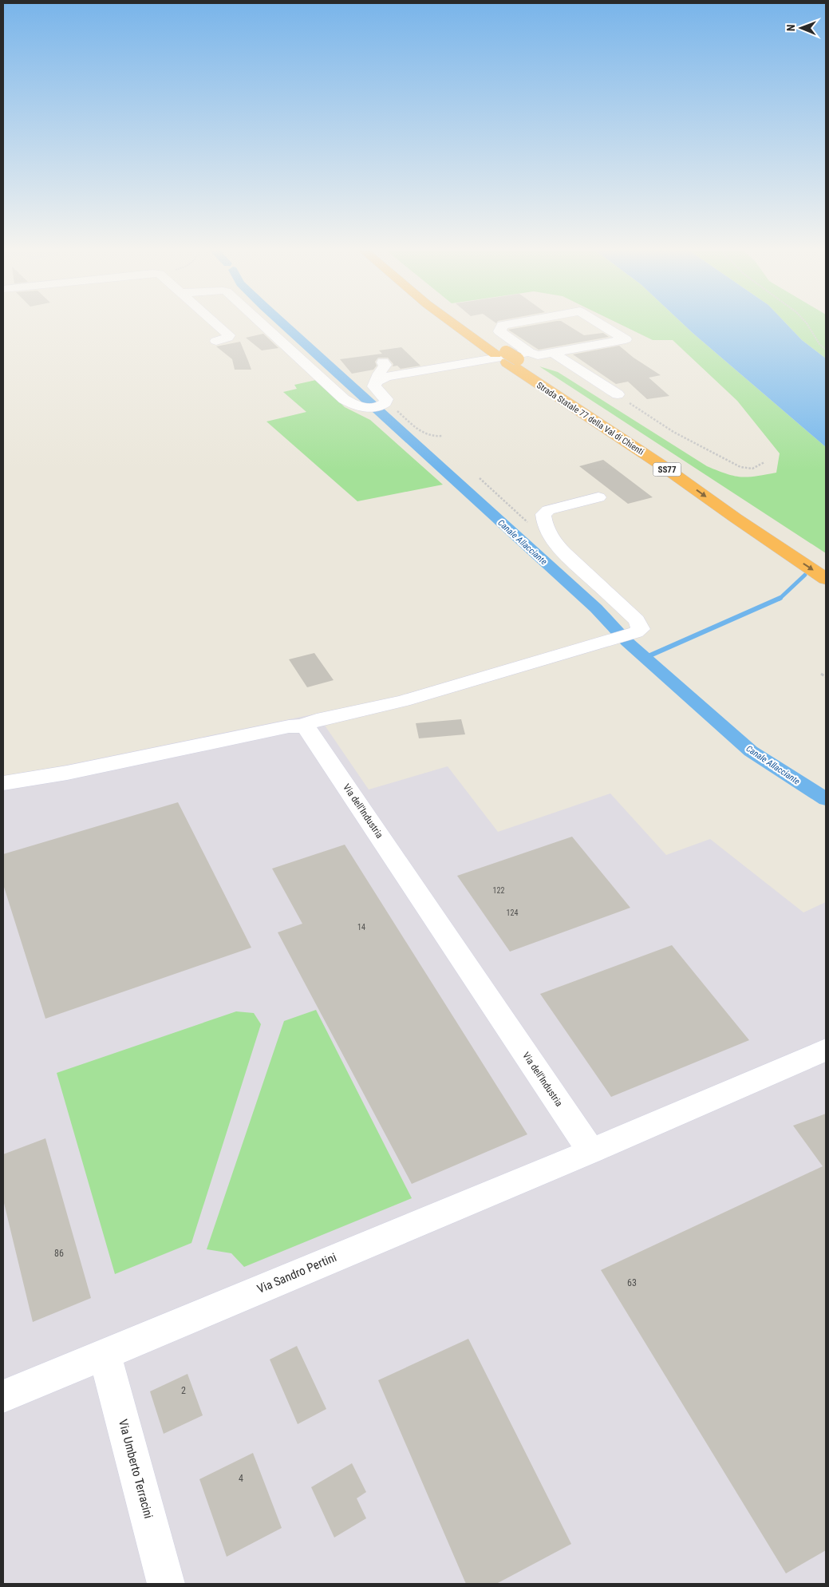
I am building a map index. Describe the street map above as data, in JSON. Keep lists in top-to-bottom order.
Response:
{
  "streets": {
    "highway": ["Strada Statale 77 della Val di Chienti", "SS77"],
    "street": ["Via dell'Industria", "Via Sandro Pertini", "Via Umberto Terracini"]
  },
  "crossings": [
    ["Via dell'Industria", "Via Sandro Pertini"],
    ["Via Sandro Pertini", "Via Umberto Terracini"]
  ],
  "water": ["Canale Allacciante"],
  "house_numbers": [
    "122",
    "124",
    "14",
    "86",
    "63",
    "2",
    "4"
  ],
  "north": "left"
}
